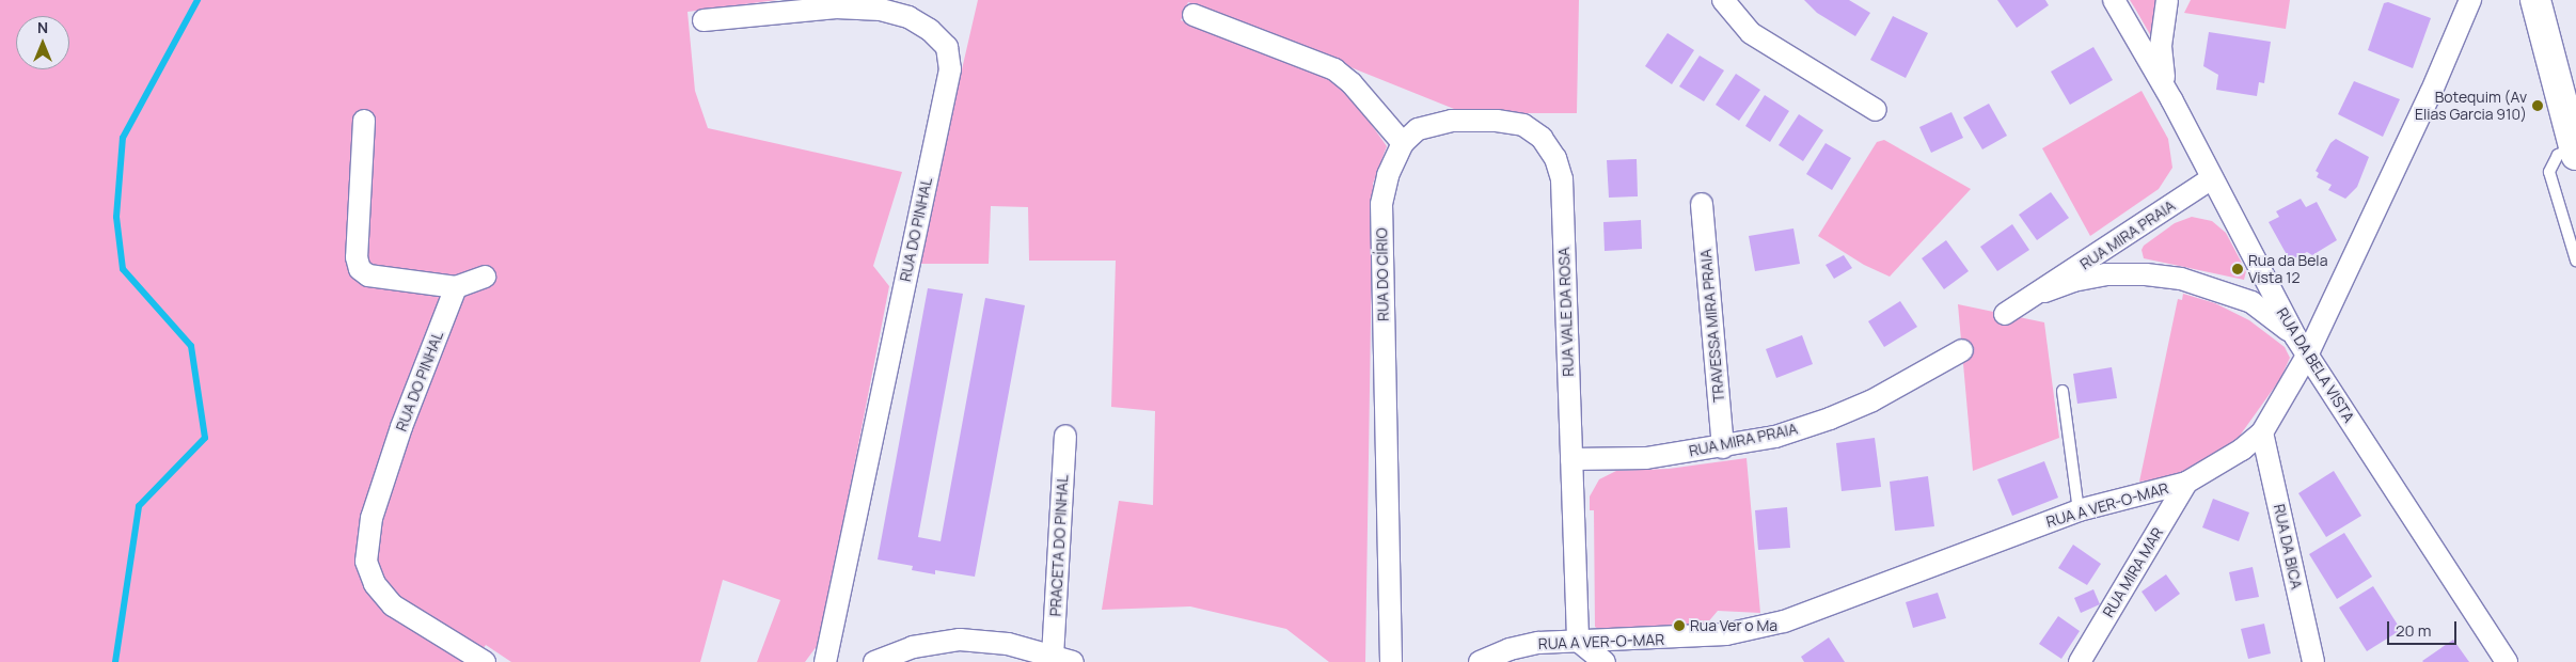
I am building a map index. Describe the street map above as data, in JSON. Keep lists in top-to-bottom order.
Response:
{
  "streets": {
    "street": [
      "RUA DO PINHAL",
      "RUA MIRA PRAIA",
      "RUA DO CÍRIO",
      "RUA VALE DA ROSA",
      "TRAVESSA MIRA PRAIA",
      "RUA DA BELA VISTA",
      "RUA A VER-O-MAR",
      "PRACETA DO PINHAL",
      "RUA DA BICA",
      "RUA MIRA MAR"
    ]
  },
  "crossings": [
    ["RUA MIRA PRAIA", "RUA VALE DA ROSA"],
    ["RUA MIRA PRAIA", "TRAVESSA MIRA PRAIA"],
    ["RUA MIRA PRAIA", "RUA DA BELA VISTA"],
    ["RUA DO CÍRIO", "RUA VALE DA ROSA"],
    ["RUA VALE DA ROSA", "RUA A VER-O-MAR"],
    ["RUA DA BELA VISTA", "RUA A VER-O-MAR"],
    ["RUA A VER-O-MAR", "RUA DA BICA"],
    ["RUA A VER-O-MAR", "RUA MIRA MAR"]
  ],
  "places": ["Botequim (Av Elias Garcia 910)", "Rua da Bela Vista 12", "Rua Ver o Ma"],
  "scale_bar": "20 m",
  "north": "top"
}
